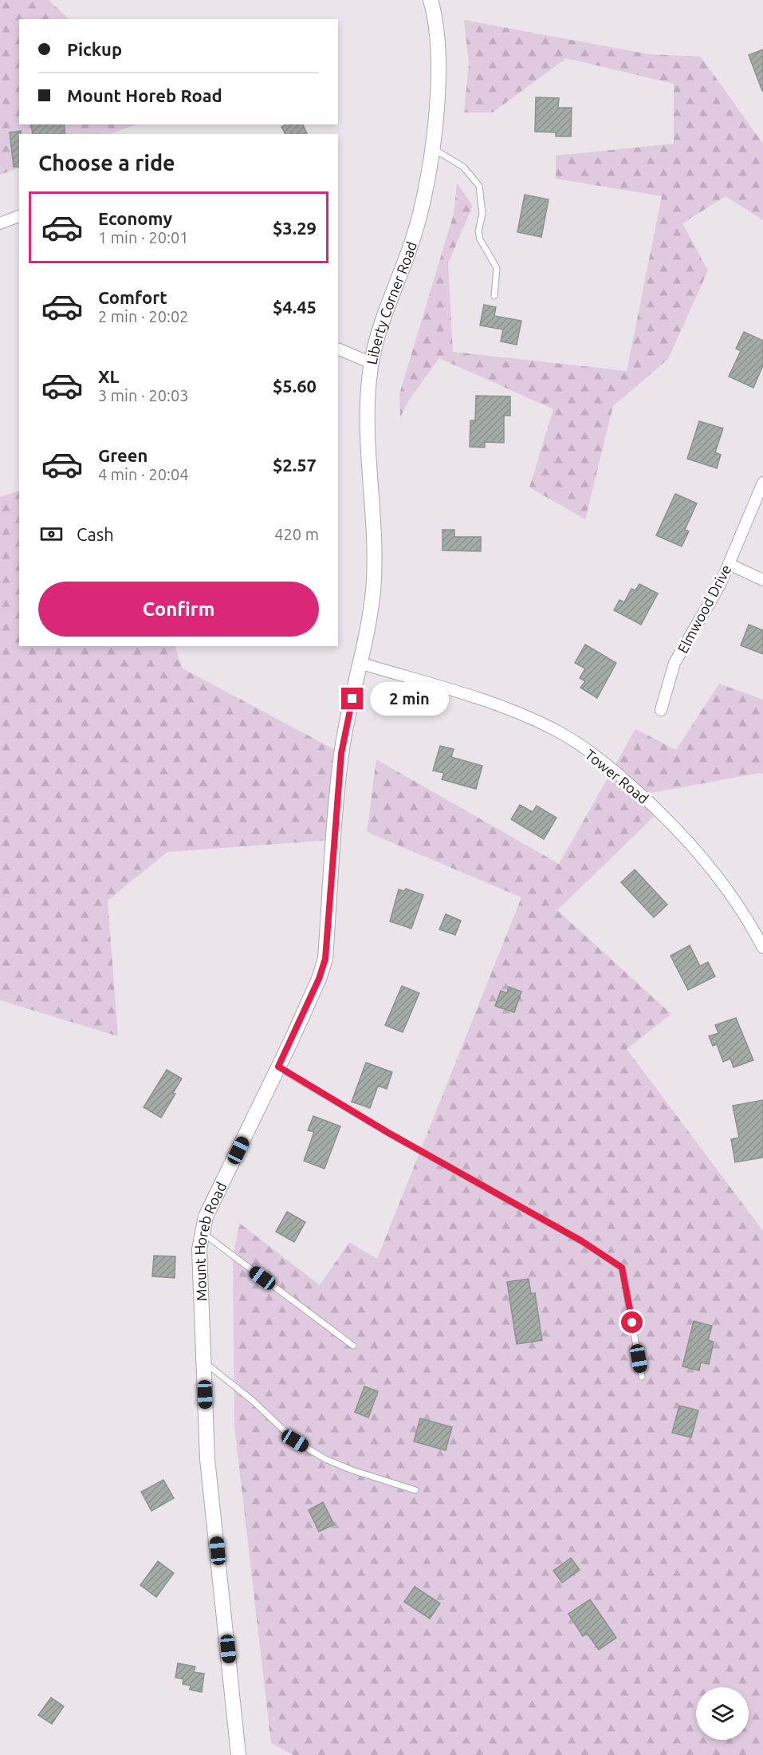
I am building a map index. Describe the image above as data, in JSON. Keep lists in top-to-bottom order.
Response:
{
  "streets": {
    "street": [
      "Liberty Corner Road",
      "Elmwood Drive",
      "Tower Road",
      "Mount Horeb Road"
    ]
  },
  "crossings": [
    ["Liberty Corner Road", "Mount Horeb Road"],
    ["Tower Road", "Mount Horeb Road"]
  ],
  "page": {
    "banner": ["Pickup", "Mount Horeb Road"],
    "heading": "Choose a ride",
    "list": [
      {
        "name": "Economy",
        "note": "1 min · 20:01",
        "value": "$3.29"
      },
      {
        "name": "Comfort",
        "note": "2 min · 20:02",
        "value": "$4.45"
      },
      {
        "name": "XL",
        "note": "3 min · 20:03",
        "value": "$5.60"
      },
      {
        "name": "Green",
        "note": "4 min · 20:04",
        "value": "$2.57"
      }
    ],
    "pay": ["Cash", "420 m"],
    "buttons": "Confirm",
    "bubble": "2 min"
  }
}
